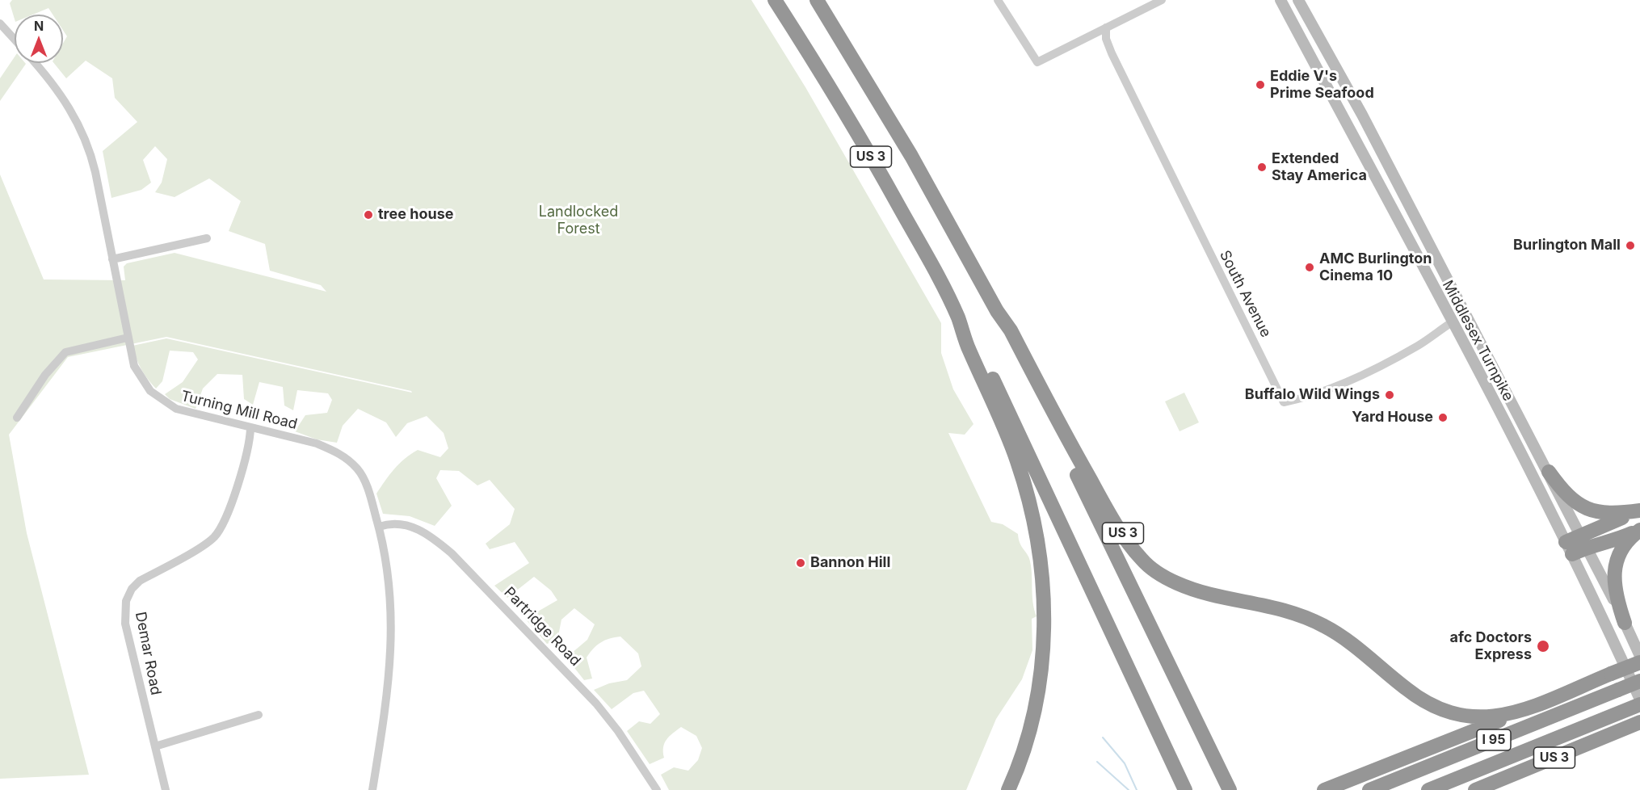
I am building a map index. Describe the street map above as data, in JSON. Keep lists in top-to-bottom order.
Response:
{
  "streets": {
    "highway": ["US 3", "I 95"],
    "main road": ["Middlesex Turnpike"],
    "street": [
      "South Avenue",
      "Turning Mill Road",
      "Partridge Road",
      "Demar Road"
    ]
  },
  "crossings": [
    ["South Avenue", "Middlesex Turnpike"],
    ["Turning Mill Road", "Partridge Road"],
    ["Turning Mill Road", "Demar Road"]
  ],
  "parks": ["Landlocked Forest"],
  "places": [
    "Eddie V's Prime Seafood",
    "Extended Stay America",
    "tree house",
    "Burlington Mall",
    "AMC Burlington Cinema 10",
    "Buffalo Wild Wings",
    "Yard House",
    "Bannon Hill",
    "afc Doctors Express"
  ],
  "north": "top"
}
